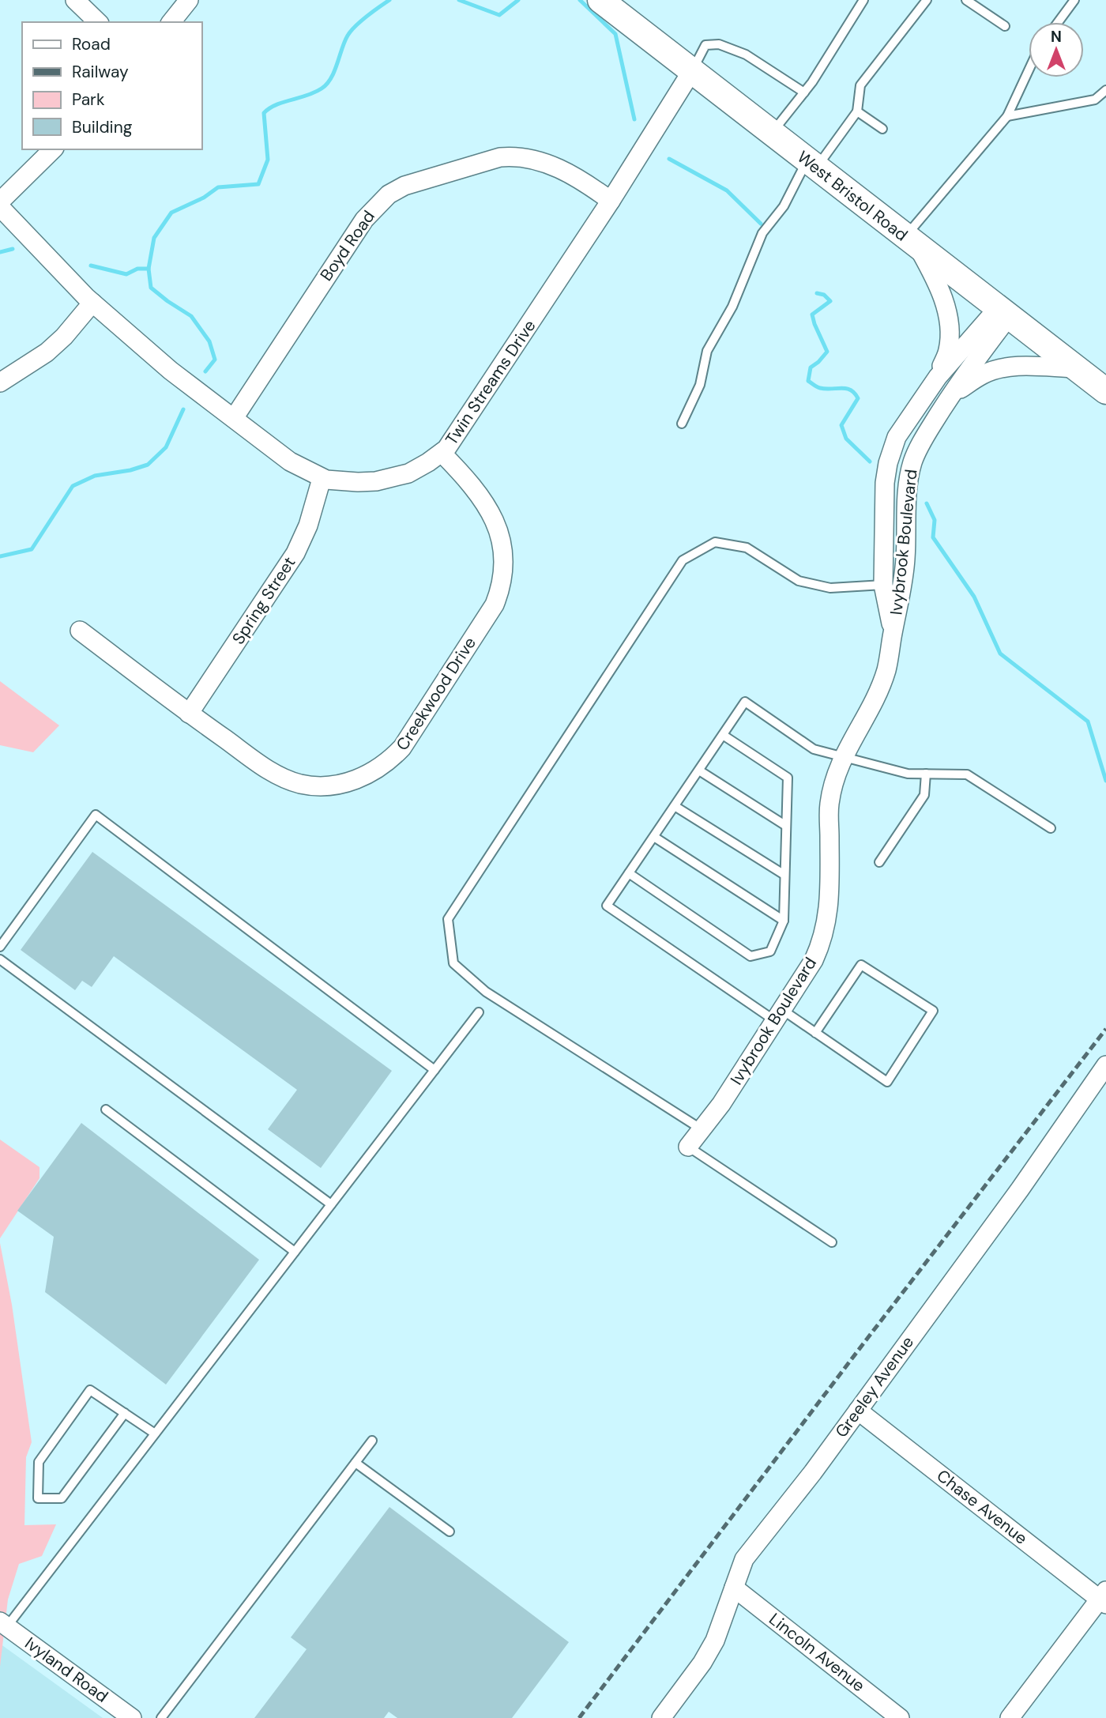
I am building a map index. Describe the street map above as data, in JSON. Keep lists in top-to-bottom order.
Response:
{
  "streets": {
    "main road": ["West Bristol Road"],
    "street": [
      "Boyd Road",
      "Twin Streams Drive",
      "Ivybrook Boulevard",
      "Spring Street",
      "Creekwood Drive",
      "Greeley Avenue",
      "Chase Avenue",
      "Lincoln Avenue",
      "Ivyland Road"
    ]
  },
  "crossings": [
    ["West Bristol Road", "Twin Streams Drive"],
    ["West Bristol Road", "Ivybrook Boulevard"],
    ["Boyd Road", "Twin Streams Drive"],
    ["Twin Streams Drive", "Spring Street"],
    ["Twin Streams Drive", "Creekwood Drive"],
    ["Spring Street", "Creekwood Drive"],
    ["Greeley Avenue", "Chase Avenue"],
    ["Greeley Avenue", "Lincoln Avenue"]
  ],
  "legend": [
    "Road",
    "Railway",
    "Park",
    "Building"
  ],
  "north": "top"
}
